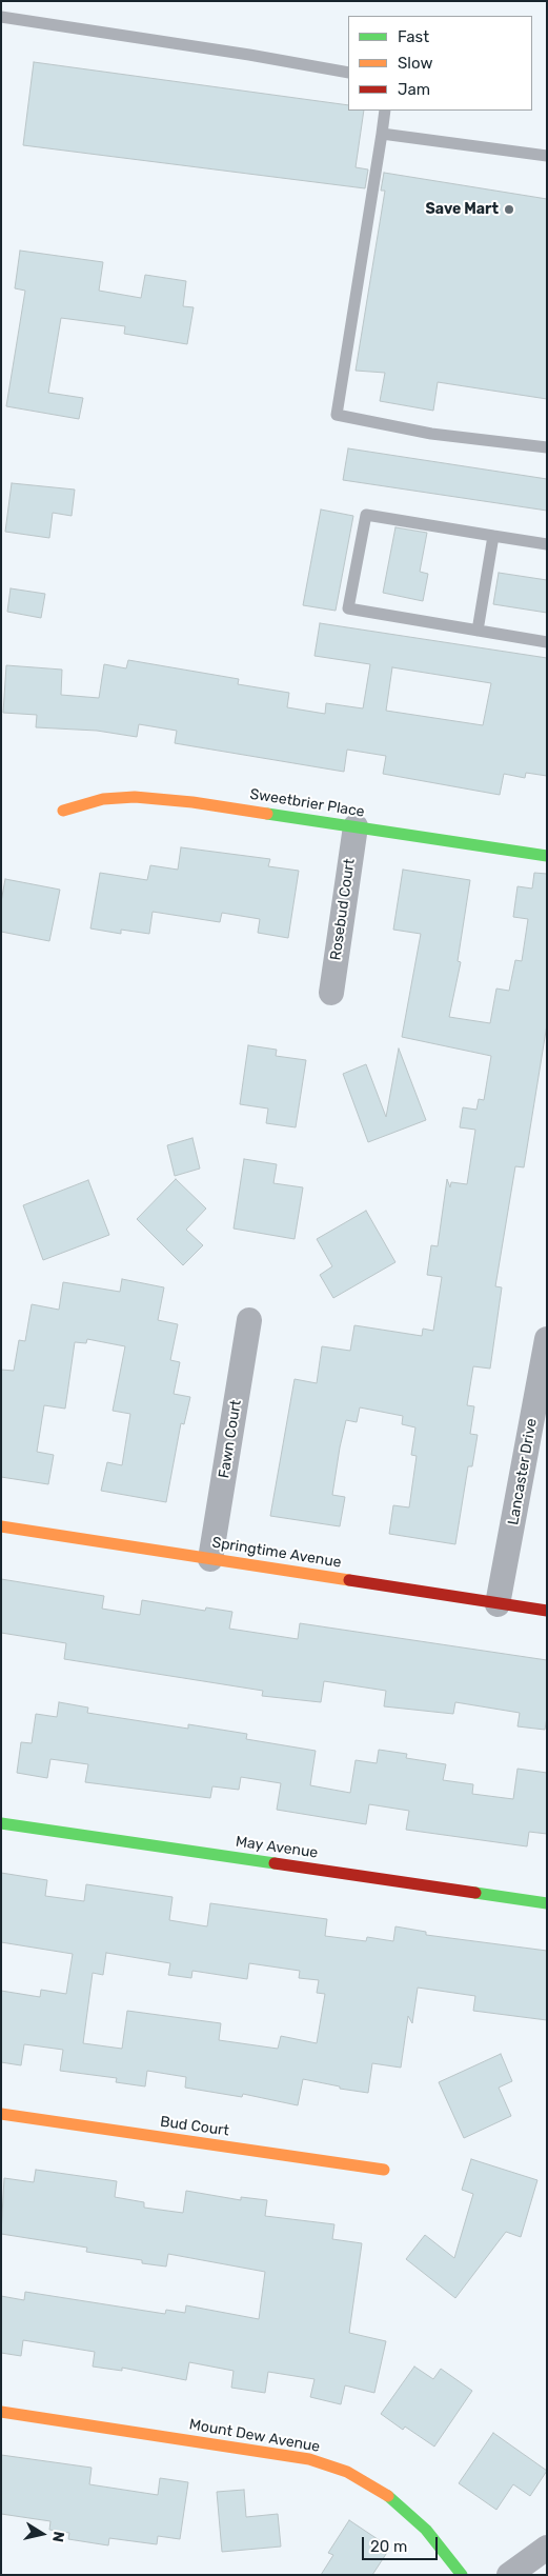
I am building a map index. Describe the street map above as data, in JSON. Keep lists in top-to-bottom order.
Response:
{
  "streets": {
    "street": [
      "Sweetbrier Place",
      "Rosebud Court",
      "Fawn Court",
      "Lancaster Drive",
      "Springtime Avenue",
      "May Avenue",
      "Bud Court",
      "Mount Dew Avenue"
    ]
  },
  "crossings": [
    ["Sweetbrier Place", "Rosebud Court"],
    ["Fawn Court", "Springtime Avenue"],
    ["Lancaster Drive", "Springtime Avenue"]
  ],
  "places": ["Save Mart"],
  "legend": ["Fast", "Slow", "Jam"],
  "scale_bar": "20 m",
  "north": "right"
}
